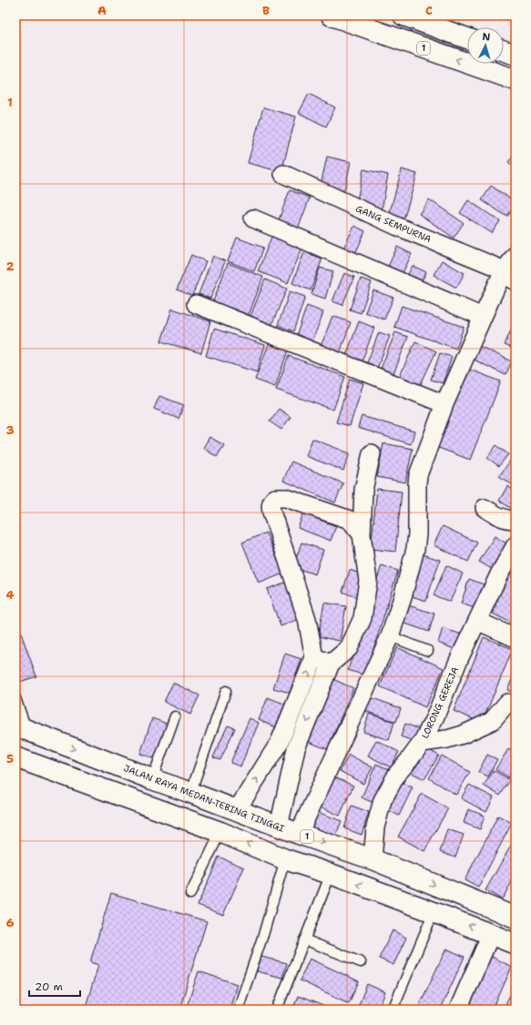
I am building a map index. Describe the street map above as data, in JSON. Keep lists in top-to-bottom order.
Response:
{
  "streets": {
    "highway": ["1", "JALAN RAYA MEDAN-TEBING TINGGI"],
    "street": ["GANG SEMPURNA", "LORONG GEREJA"]
  },
  "crossings": [
    ["LORONG GEREJA", "JALAN RAYA MEDAN-TEBING TINGGI"]
  ],
  "scale_bar": "20 m",
  "north": "top",
  "grid": {
    "columns": ["A", "B", "C"],
    "rows": [
      "1",
      "2",
      "3",
      "4",
      "5",
      "6"
    ]
  }
}
